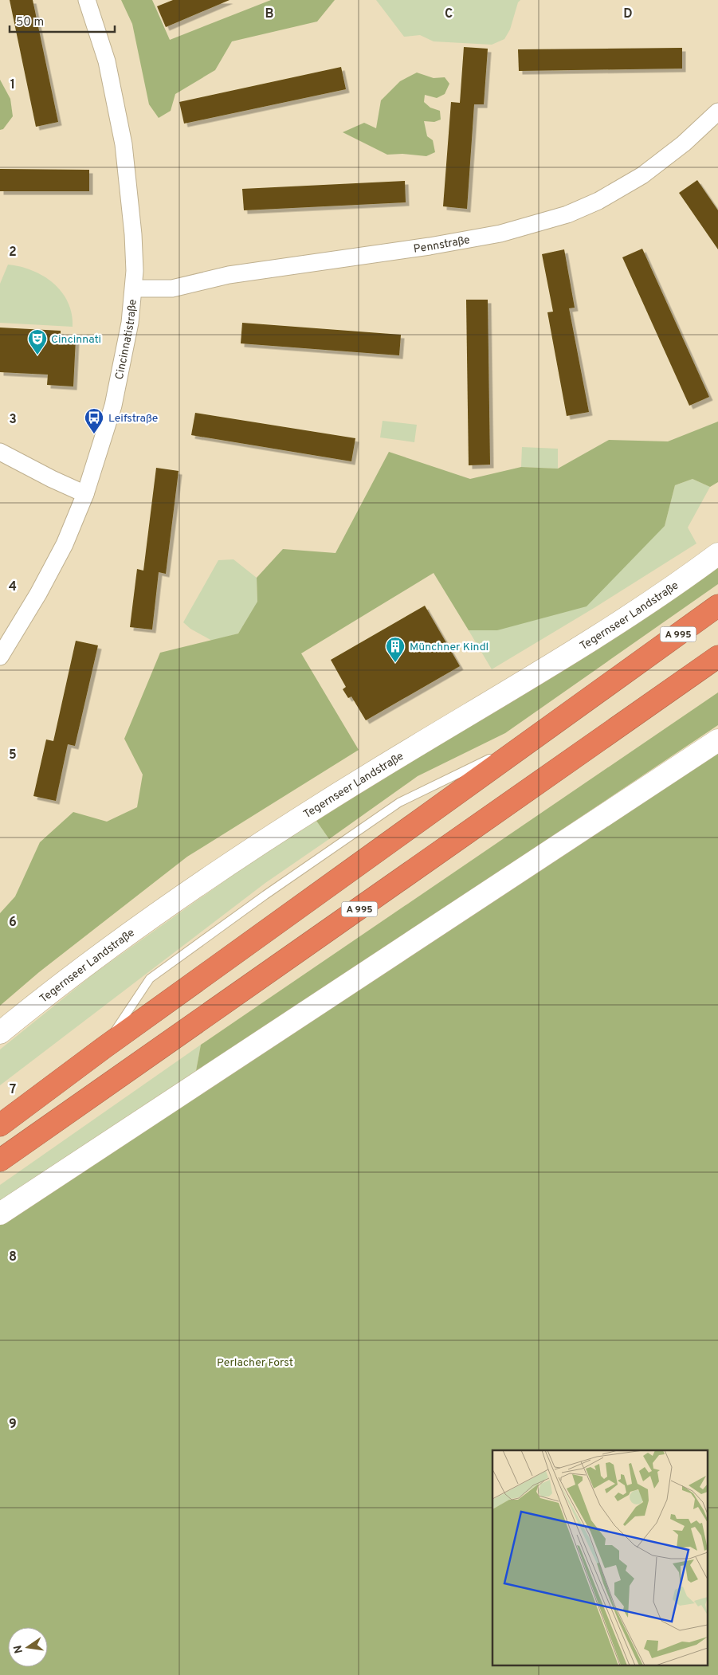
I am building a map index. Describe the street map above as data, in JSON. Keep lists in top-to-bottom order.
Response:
{
  "streets": {
    "highway": ["A 995"],
    "main road": ["Tegernseer Landstraße"],
    "street": ["Pennstraße", "Cincinnatistraße"]
  },
  "crossings": [
    ["Pennstraße", "Cincinnatistraße"]
  ],
  "parks": ["Perlacher Forst"],
  "places": {
    "theatre": ["Cincinnati"],
    "bus stop": ["Leifstraße"],
    "building": ["Münchner Kindl"]
  },
  "scale_bar": "50 m",
  "north": "left",
  "grid": {
    "columns": ["B", "C", "D"],
    "rows": [
      "1",
      "2",
      "3",
      "4",
      "5",
      "6",
      "7",
      "8",
      "9"
    ]
  }
}
